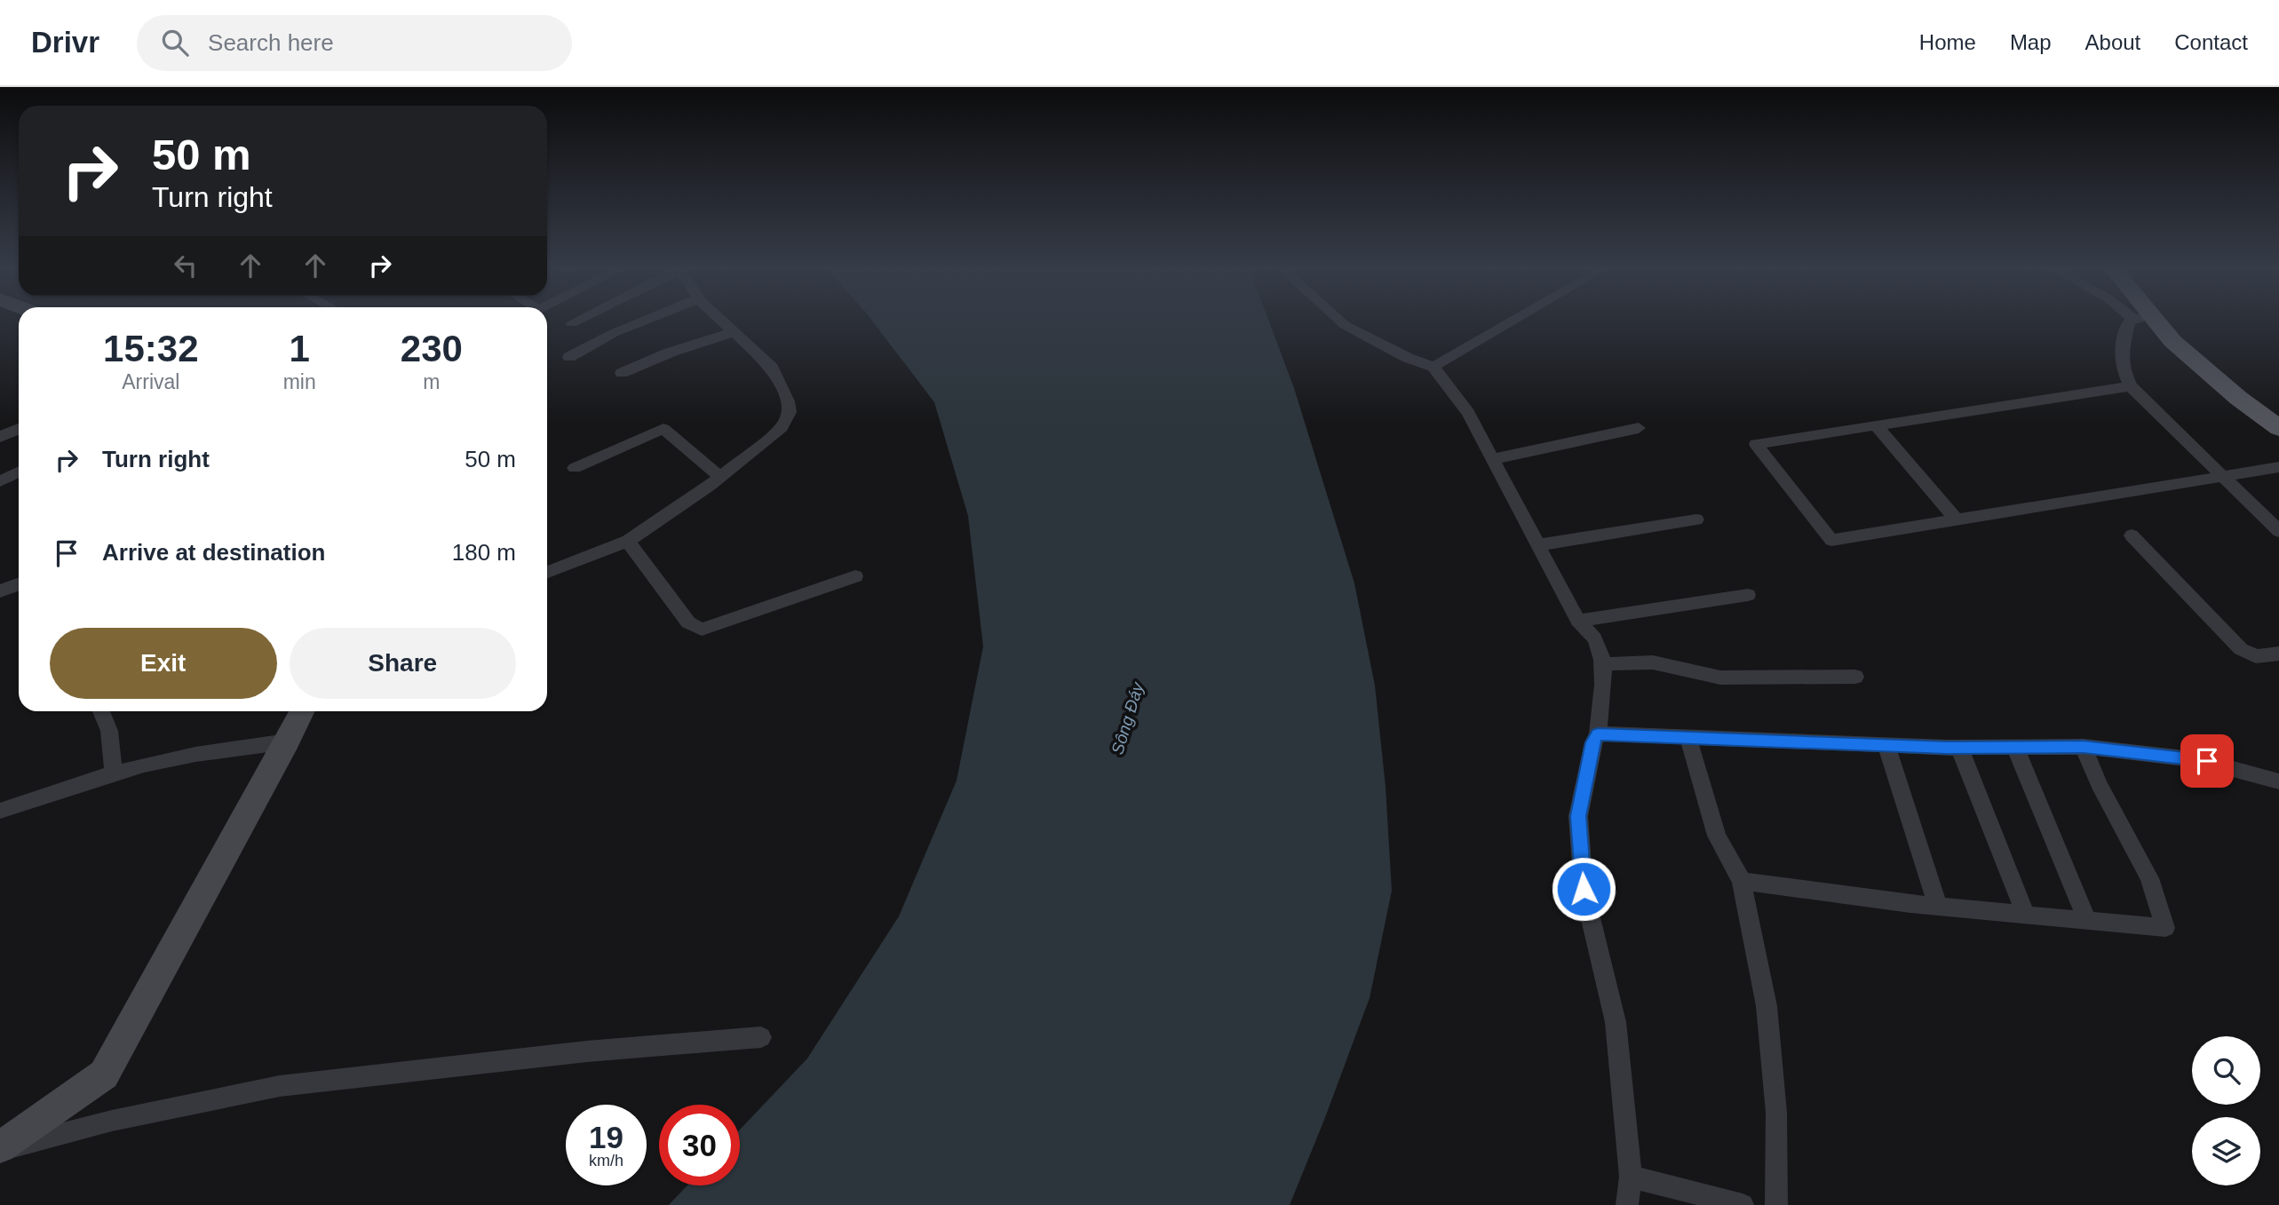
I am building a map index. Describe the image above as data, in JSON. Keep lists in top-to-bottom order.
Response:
{
  "water": ["Sông Đáy"],
  "page": {
    "header": "Drivr",
    "search": "Search here",
    "nav": [
      "Home",
      "Map",
      "About",
      "Contact"
    ],
    "turn": ["50 m", "Turn right"],
    "eta": [
      "15:32",
      "Arrival",
      "1",
      "min",
      "230",
      "m"
    ],
    "list": [
      {
        "name": "Turn right",
        "value": "50 m"
      },
      {
        "name": "Arrive at destination",
        "value": "180 m"
      }
    ],
    "buttons": ["Exit", "Share"],
    "speed": "19 km/h",
    "limit": "30"
  }
}
